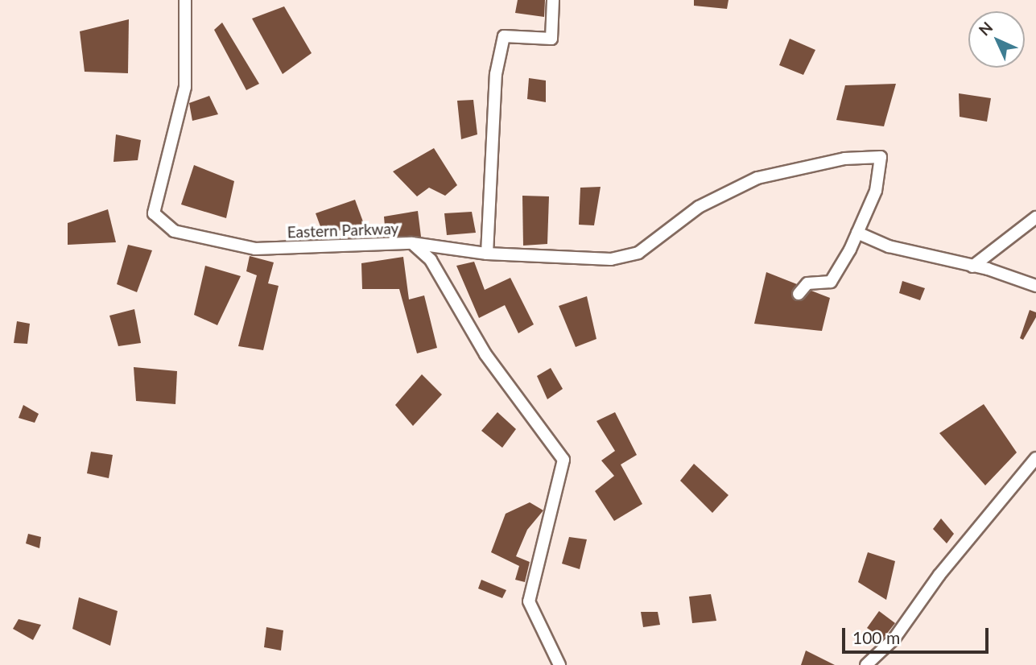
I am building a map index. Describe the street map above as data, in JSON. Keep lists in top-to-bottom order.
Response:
{
  "streets": {
    "street": ["Eastern Parkway"]
  },
  "scale_bar": "100 m",
  "north": "top left"
}
